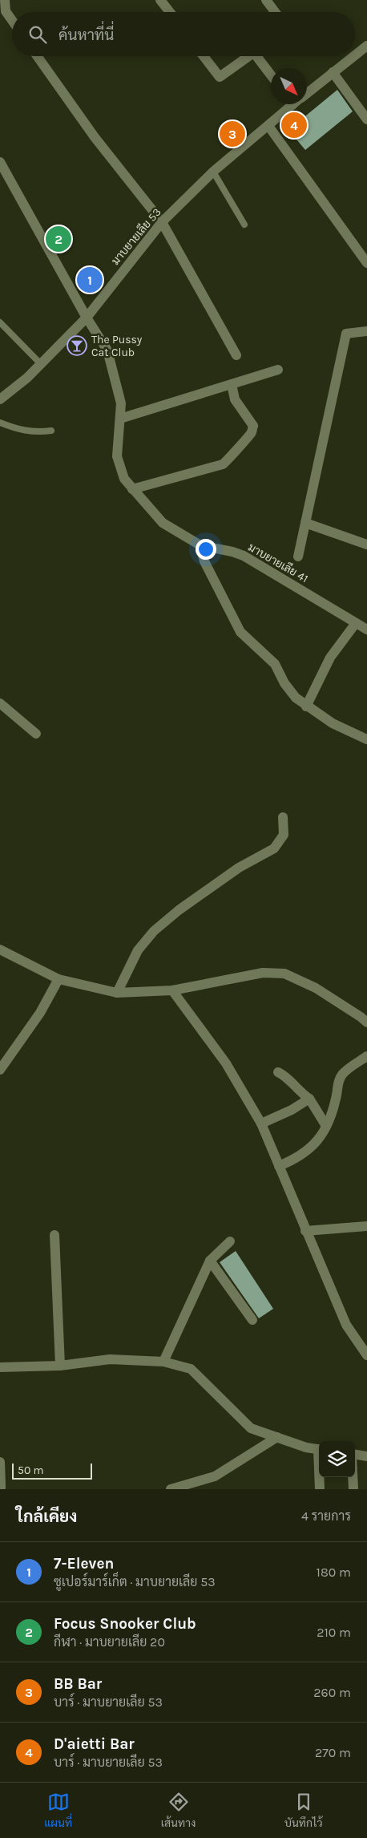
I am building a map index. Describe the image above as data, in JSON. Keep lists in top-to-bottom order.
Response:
{
  "streets": {
    "street": ["มาบยายเลีย 53", "มาบยายเลีย 41"]
  },
  "crossings": [
    ["มาบยายเลีย 53", "มาบยายเลีย 41"]
  ],
  "places": {
    "bar": ["The Pussy Cat Club"]
  },
  "scale_bar": "50 m",
  "north": "bottom right",
  "page": {
    "search": "ค้นหาที่นี่",
    "pins": [
      "4",
      "3",
      "2",
      "1"
    ],
    "scale": "50 m",
    "heading": ["ใกล้เคียง", "4 รายการ"],
    "list": [
      {
        "mark": "1",
        "name": "7-Eleven",
        "note": "ซูเปอร์มาร์เก็ต · มาบยายเลีย 53",
        "value": "180 m"
      },
      {
        "mark": "2",
        "name": "Focus Snooker Club",
        "note": "กีฬา · มาบยายเลีย 20",
        "value": "210 m"
      },
      {
        "mark": "3",
        "name": "BB Bar",
        "note": "บาร์ · มาบยายเลีย 53",
        "value": "260 m"
      },
      {
        "mark": "4",
        "name": "D'aietti Bar",
        "note": "บาร์ · มาบยายเลีย 53",
        "value": "270 m"
      }
    ],
    "nav": ["แผนที่", "เส้นทาง", "บันทึกไว้"]
  }
}
